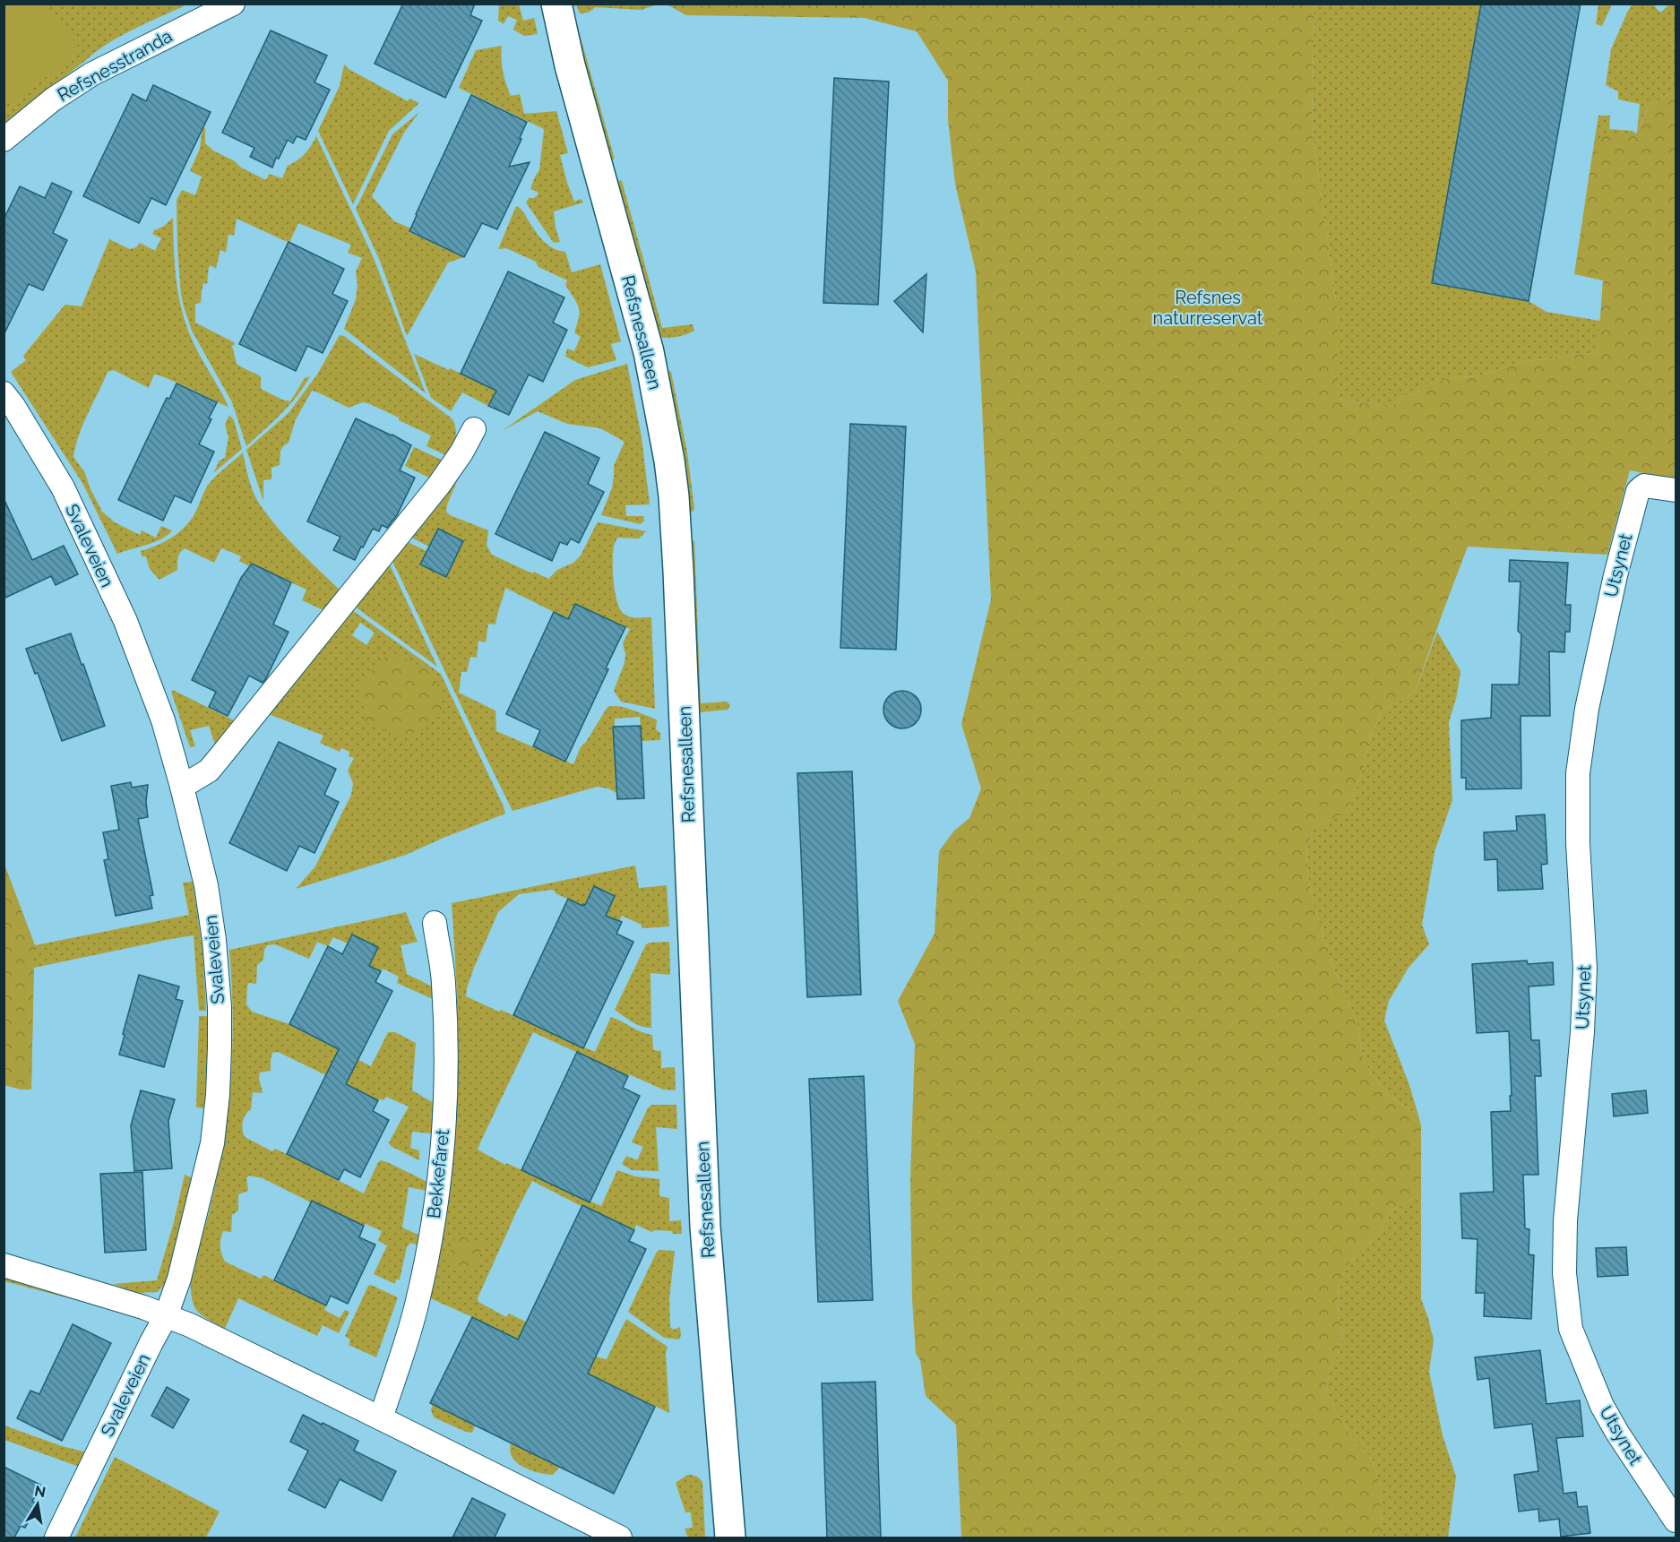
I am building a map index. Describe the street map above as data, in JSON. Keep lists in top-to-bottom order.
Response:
{
  "streets": {
    "street": [
      "Refsnesstranda",
      "Refsnesalleen",
      "Svaleveien",
      "Utsynet",
      "Bekkefaret"
    ]
  },
  "parks": ["Refsnes naturreservat"],
  "north": "top"
}
